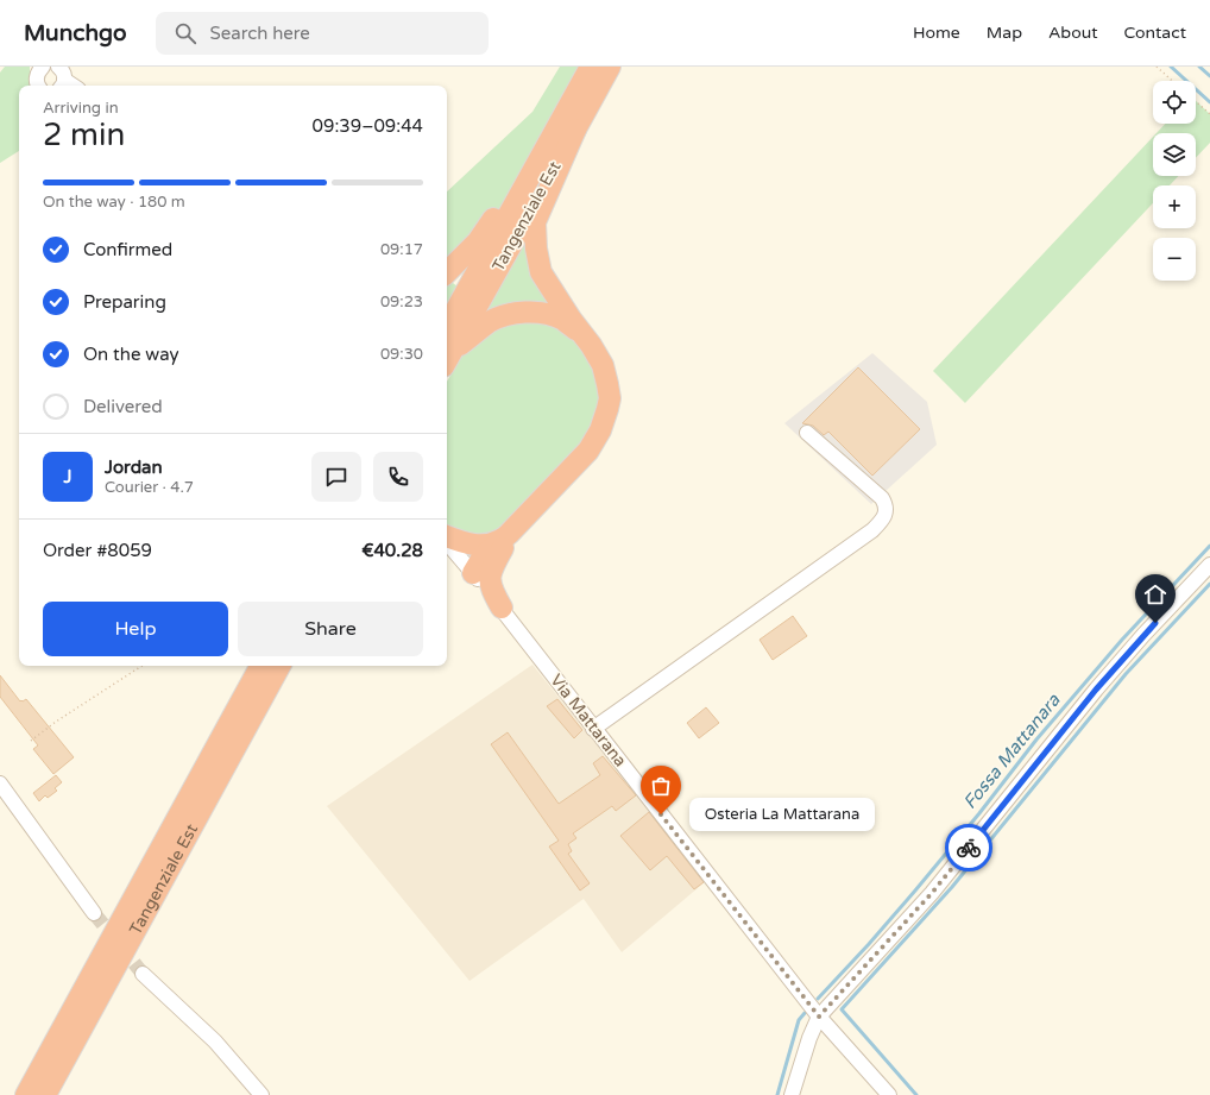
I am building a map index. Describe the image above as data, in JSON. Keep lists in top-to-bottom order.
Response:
{
  "streets": {
    "highway": ["Tangenziale Est"],
    "street": ["Via Mattarana"]
  },
  "water": ["Fossa Mattanara"],
  "places": ["Osteria La Mattarana"],
  "page": {
    "header": "Munchgo",
    "search": "Search here",
    "nav": [
      "Home",
      "Map",
      "About",
      "Contact"
    ],
    "map_buttons": ["+", "−"],
    "heading": ["2 min", "Arriving in", "09:39–09:44"],
    "panel": [
      "Jordan",
      "Courier · 4.7",
      "Order #8059",
      "€40.28"
    ],
    "bar": "On the way · 180 m",
    "list": [
      ["Confirmed", "09:17"],
      ["Preparing", "09:23"],
      ["On the way", "09:30"],
      "Delivered"
    ],
    "round": "J",
    "buttons": ["Help", "Share"],
    "bubble": "Osteria La Mattarana"
  }
}
